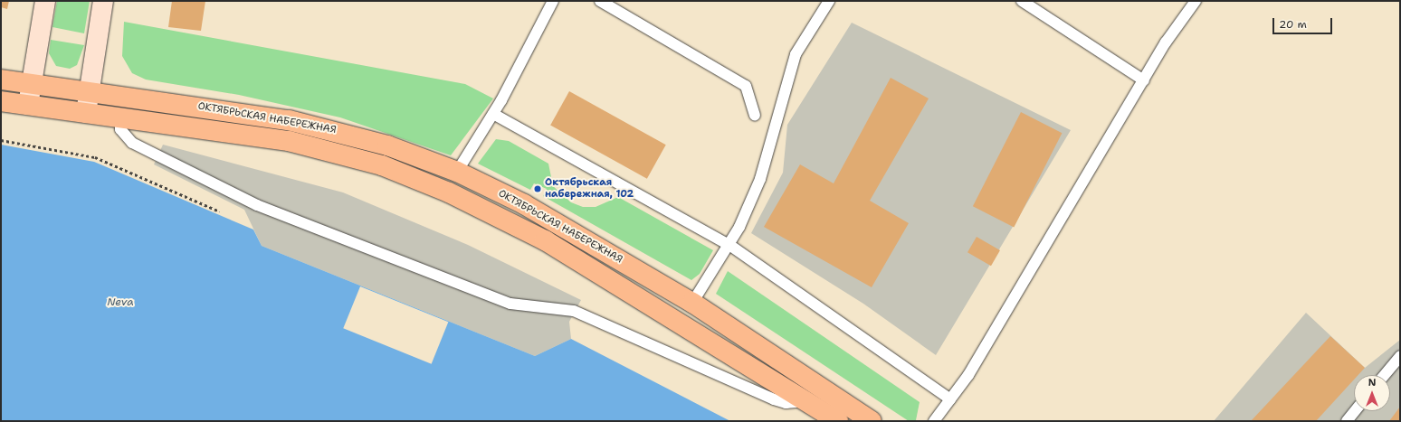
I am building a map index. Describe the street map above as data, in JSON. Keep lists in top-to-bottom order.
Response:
{
  "streets": {
    "main road": ["ОКТЯБРЬСКАЯ НАБЕРЕЖНАЯ"]
  },
  "water": ["Neva"],
  "places": ["Октябрьская набережная, 102"],
  "scale_bar": "20 m",
  "north": "top"
}
